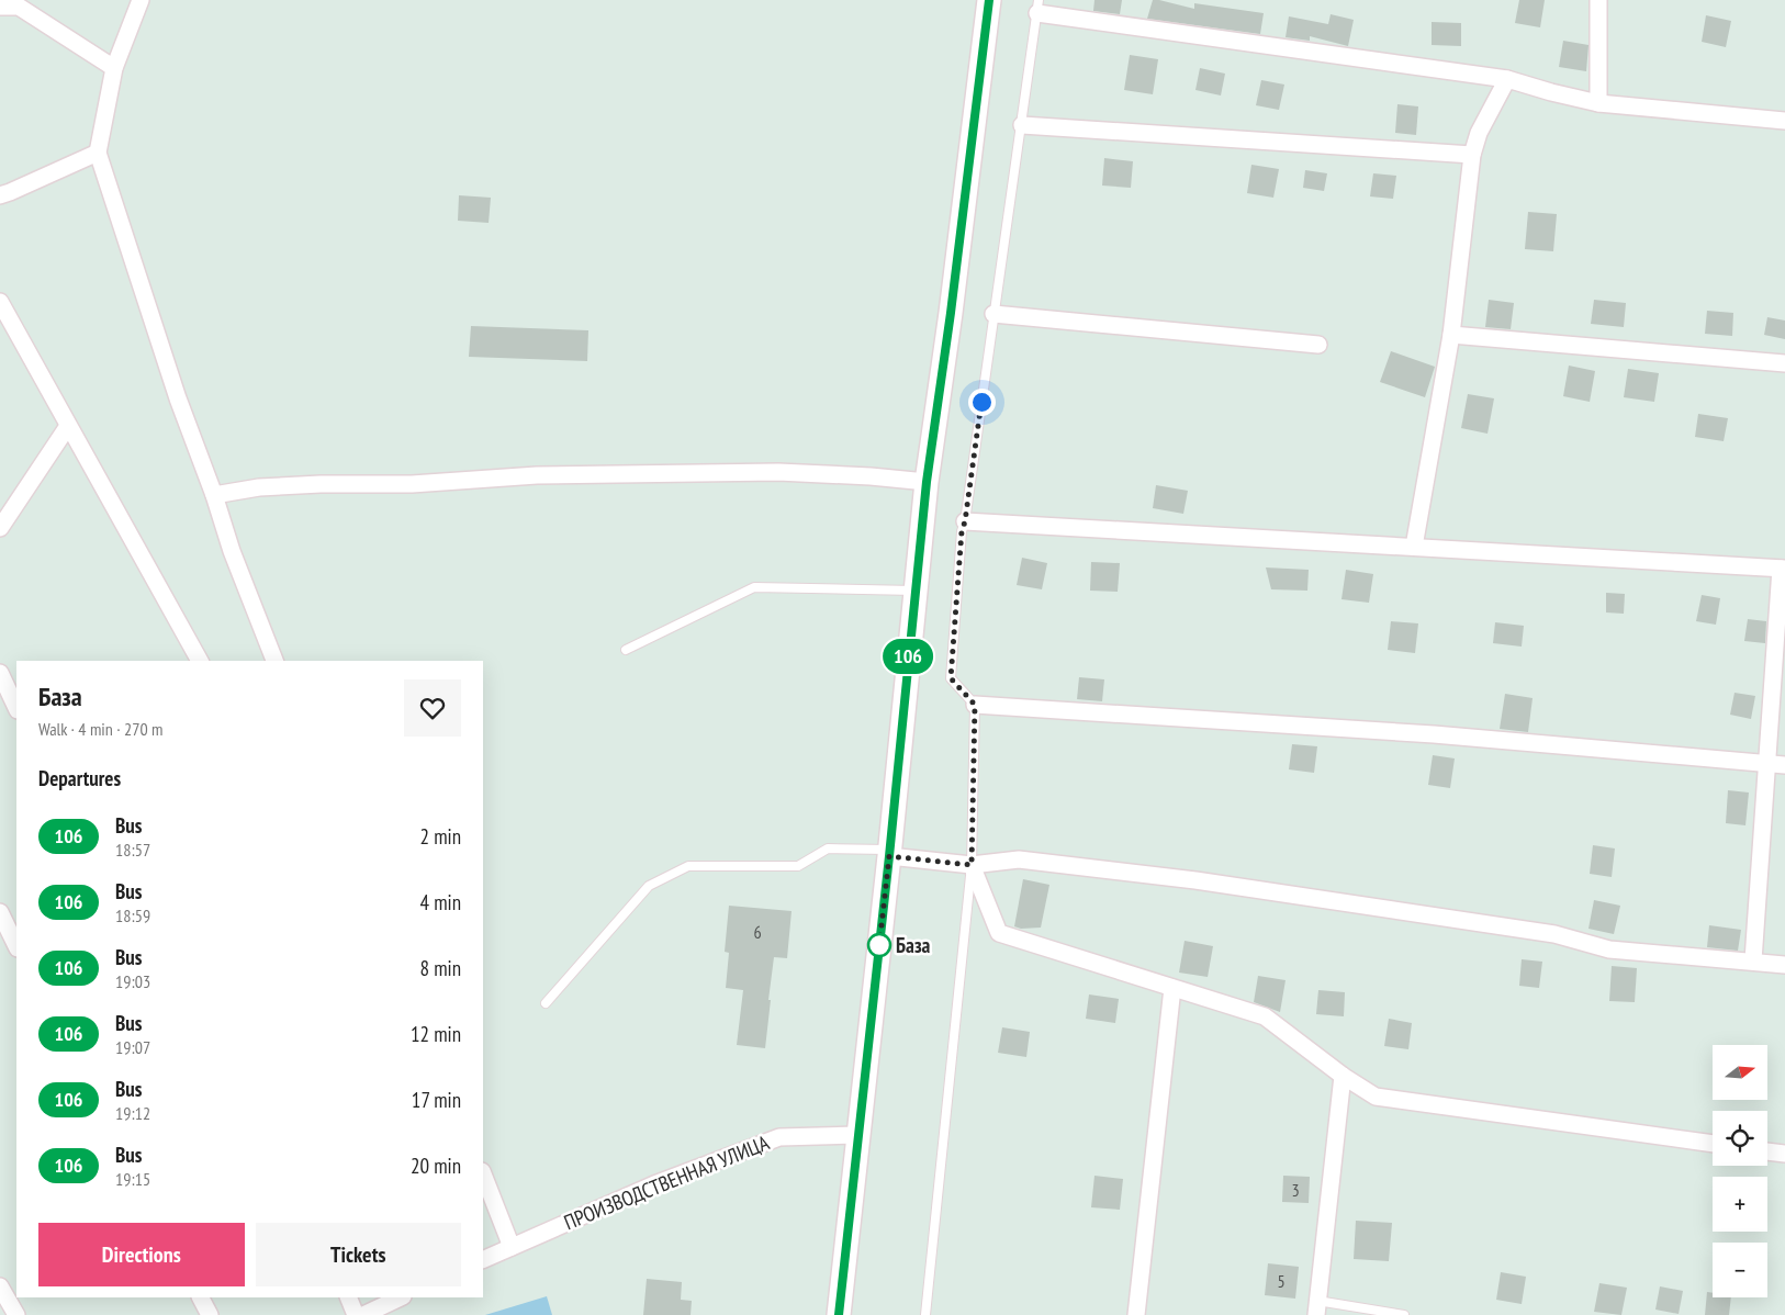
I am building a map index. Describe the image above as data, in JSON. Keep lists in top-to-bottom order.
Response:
{
  "streets": {
    "street": ["ПРОИЗВОДСТВЕННАЯ УЛИЦА"]
  },
  "places": ["База"],
  "lines": ["bus line 106"],
  "house_numbers": ["6", "3", "5"],
  "north": "right",
  "page": {
    "on_map": "106",
    "heading": [
      ["База", "Walk · 4 min · 270 m"],
      "Departures"
    ],
    "list": [
      {
        "mark": "106",
        "name": "Bus",
        "note": "18:57",
        "value": "2 min"
      },
      {
        "mark": "106",
        "name": "Bus",
        "note": "18:59",
        "value": "4 min"
      },
      {
        "mark": "106",
        "name": "Bus",
        "note": "19:03",
        "value": "8 min"
      },
      {
        "mark": "106",
        "name": "Bus",
        "note": "19:07",
        "value": "12 min"
      },
      {
        "mark": "106",
        "name": "Bus",
        "note": "19:12",
        "value": "17 min"
      },
      {
        "mark": "106",
        "name": "Bus",
        "note": "19:15",
        "value": "20 min"
      }
    ],
    "map_buttons": ["+", "−"],
    "buttons": ["Directions", "Tickets"]
  }
}
